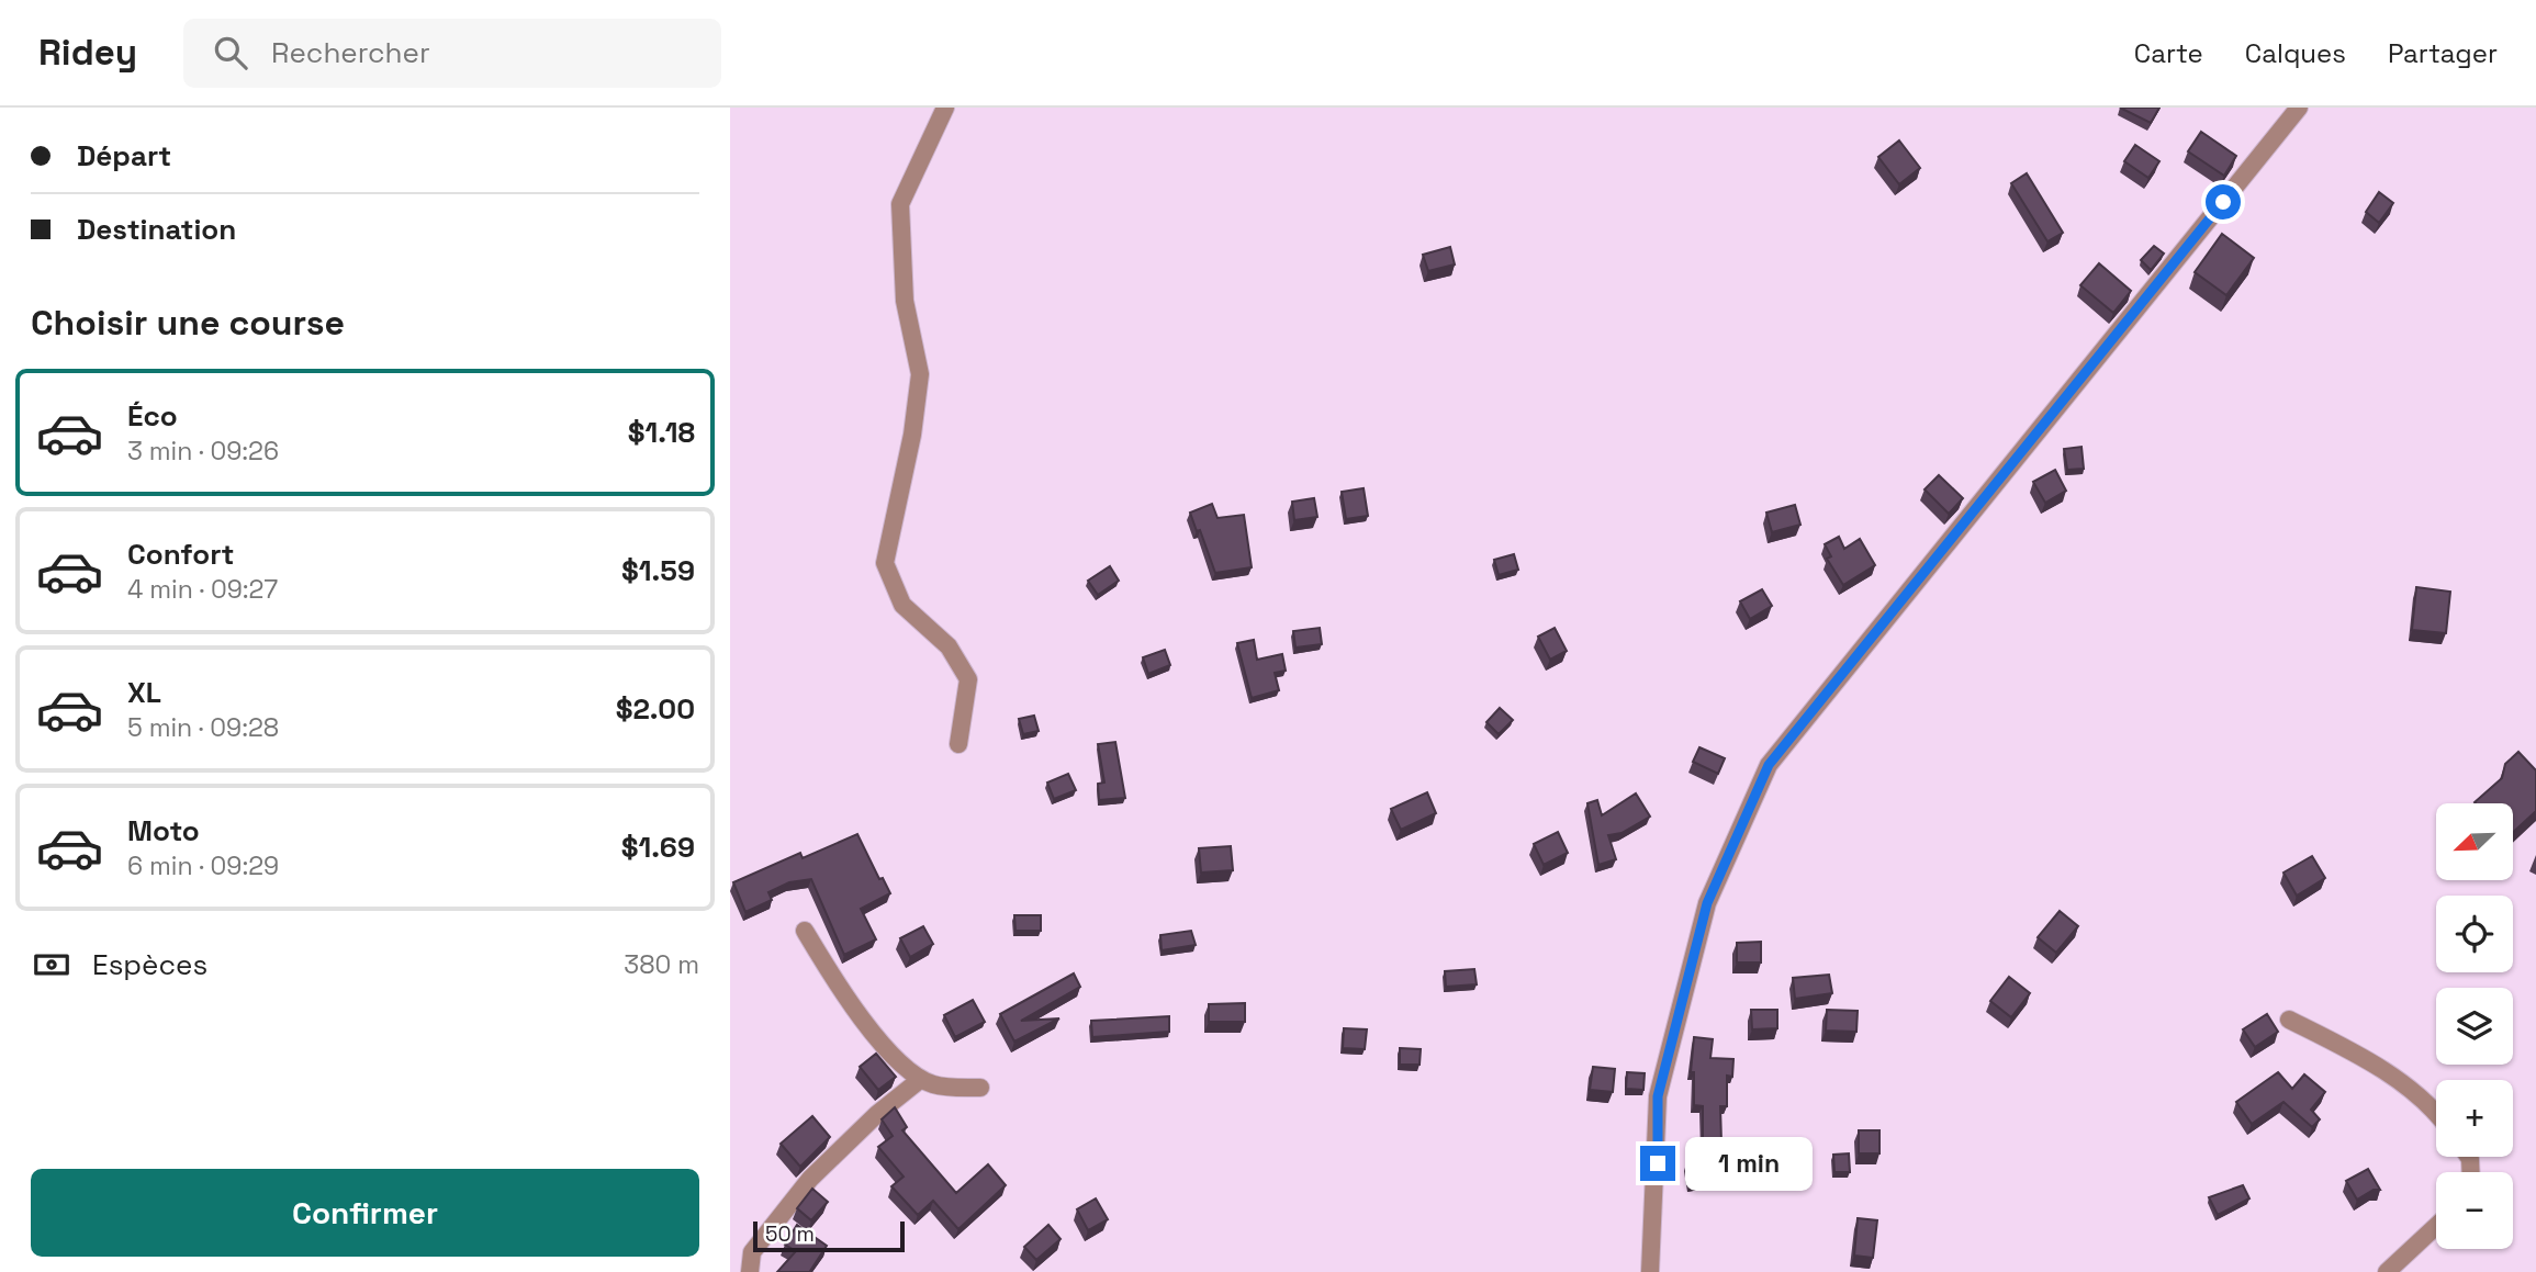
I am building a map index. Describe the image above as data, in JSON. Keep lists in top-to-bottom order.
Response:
{
  "scale_bar": "50 m",
  "north": "bottom left",
  "page": {
    "header": "Ridey",
    "search": "Rechercher",
    "nav": ["Carte", "Calques", "Partager"],
    "banner": ["Départ", "Destination"],
    "heading": "Choisir une course",
    "list": [
      {
        "name": "Éco",
        "note": "3 min · 09:26",
        "value": "$1.18"
      },
      {
        "name": "Confort",
        "note": "4 min · 09:27",
        "value": "$1.59"
      },
      {
        "name": "XL",
        "note": "5 min · 09:28",
        "value": "$2.00"
      },
      {
        "name": "Moto",
        "note": "6 min · 09:29",
        "value": "$1.69"
      }
    ],
    "map_buttons": ["+", "−"],
    "pay": ["Espèces", "380 m"],
    "bubble": "1 min",
    "buttons": "Confirmer",
    "scale": "50 m"
  }
}
